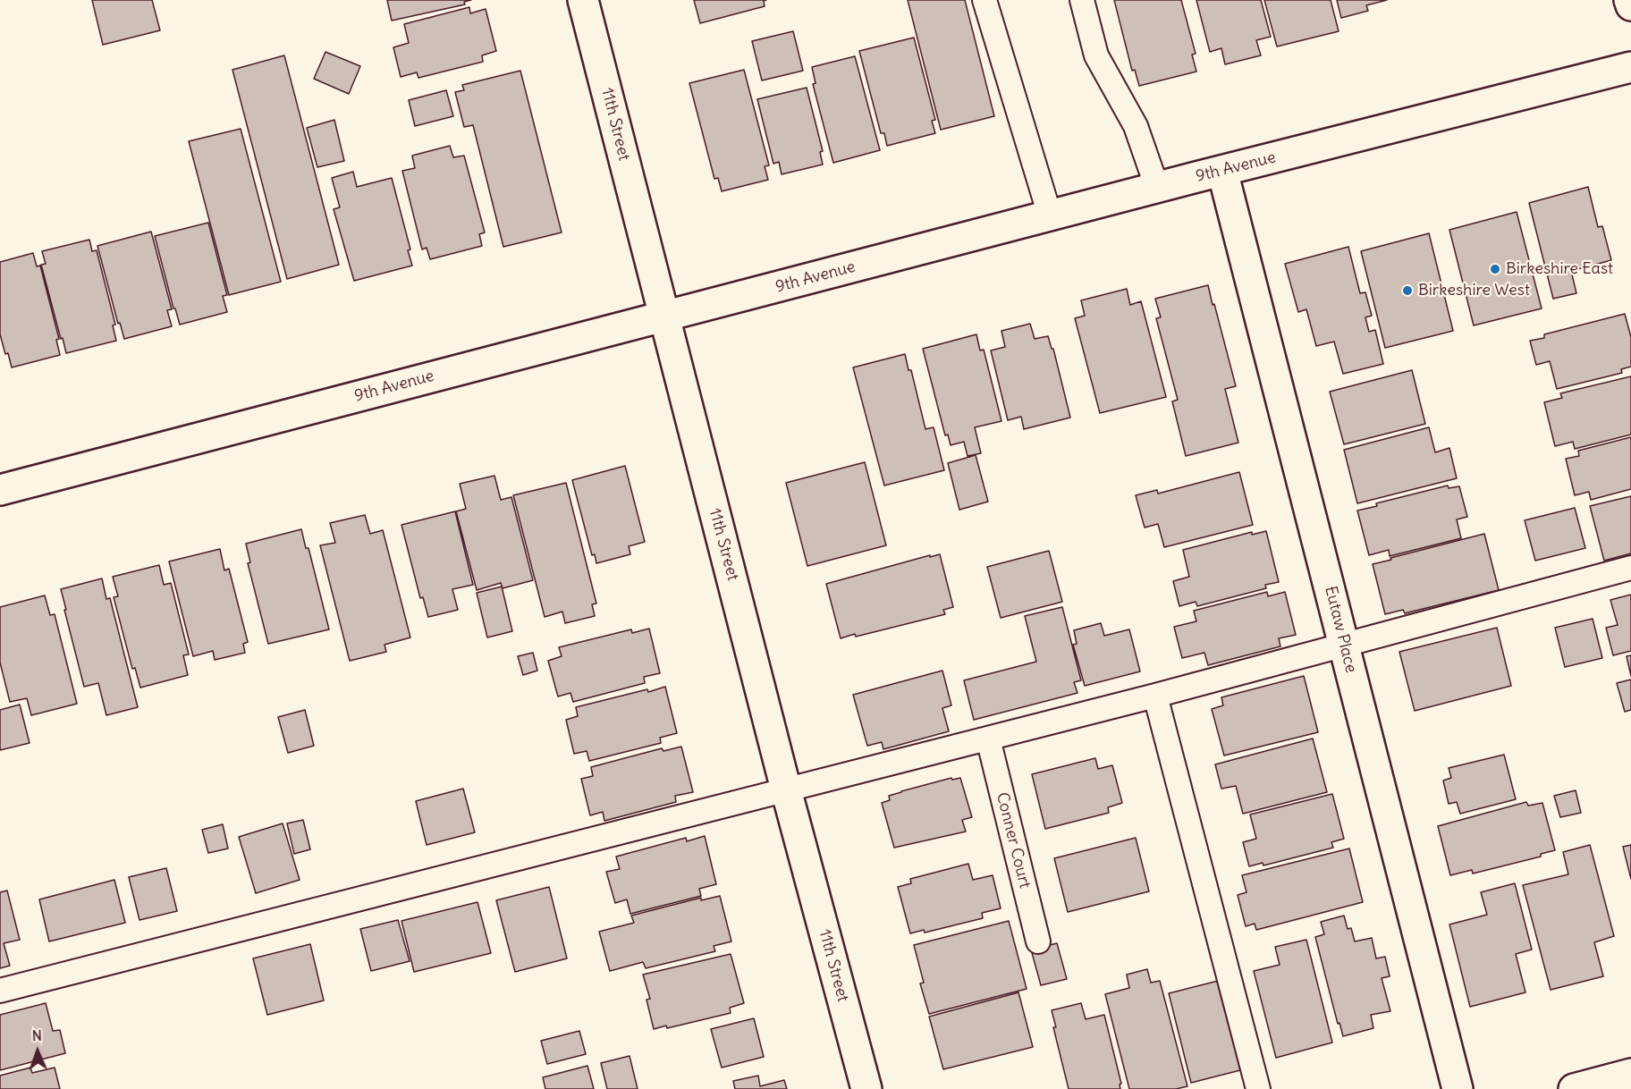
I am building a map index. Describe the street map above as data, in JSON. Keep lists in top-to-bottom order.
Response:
{
  "streets": {
    "street": ["11th Street", "9th Avenue", "Eutaw Place"],
    "lane": ["Conner Court"]
  },
  "crossings": [
    ["11th Street", "9th Avenue"],
    ["9th Avenue", "Eutaw Place"]
  ],
  "places": ["Birkeshire East", "Birkeshire West"],
  "north": "top"
}
